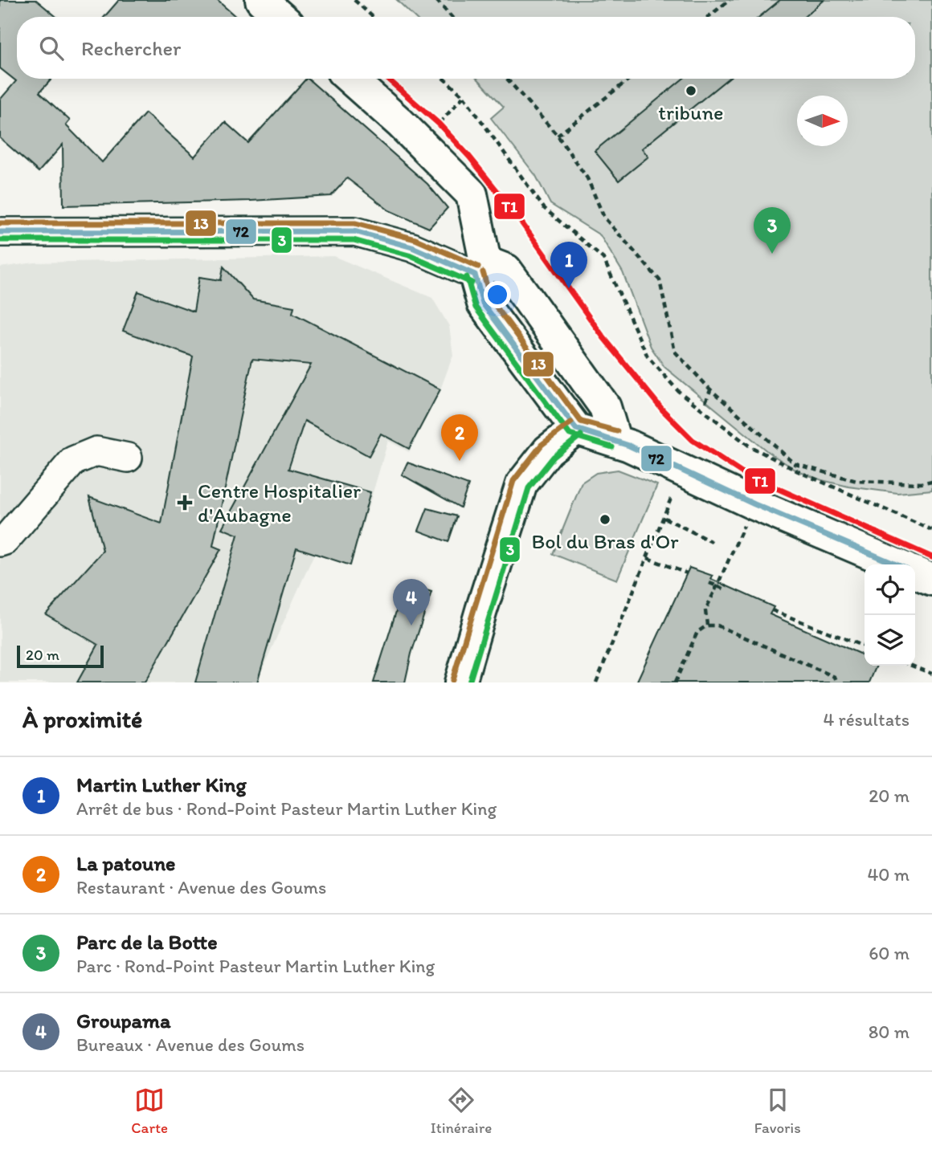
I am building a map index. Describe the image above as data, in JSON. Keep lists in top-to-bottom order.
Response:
{
  "places": {
    "other": ["tribune", "Bol du Bras d'Or"],
    "health": ["Centre Hospitalier d'Aubagne"]
  },
  "lines": [
    "transit line T1",
    "transit line 13",
    "transit line 72",
    "transit line 3"
  ],
  "scale_bar": "20 m",
  "north": "right",
  "page": {
    "search": "Rechercher",
    "pins": [
      "3",
      "1",
      "2",
      "4"
    ],
    "scale": "20 m",
    "heading": ["À proximité", "4 résultats"],
    "list": [
      {
        "mark": "1",
        "name": "Martin Luther King",
        "note": "Arrêt de bus · Rond-Point Pasteur Martin Luther King",
        "value": "20 m"
      },
      {
        "mark": "2",
        "name": "La patoune",
        "note": "Restaurant · Avenue des Goums",
        "value": "40 m"
      },
      {
        "mark": "3",
        "name": "Parc de la Botte",
        "note": "Parc · Rond-Point Pasteur Martin Luther King",
        "value": "60 m"
      },
      {
        "mark": "4",
        "name": "Groupama",
        "note": "Bureaux · Avenue des Goums",
        "value": "80 m"
      }
    ],
    "nav": ["Carte", "Itinéraire", "Favoris"]
  }
}
